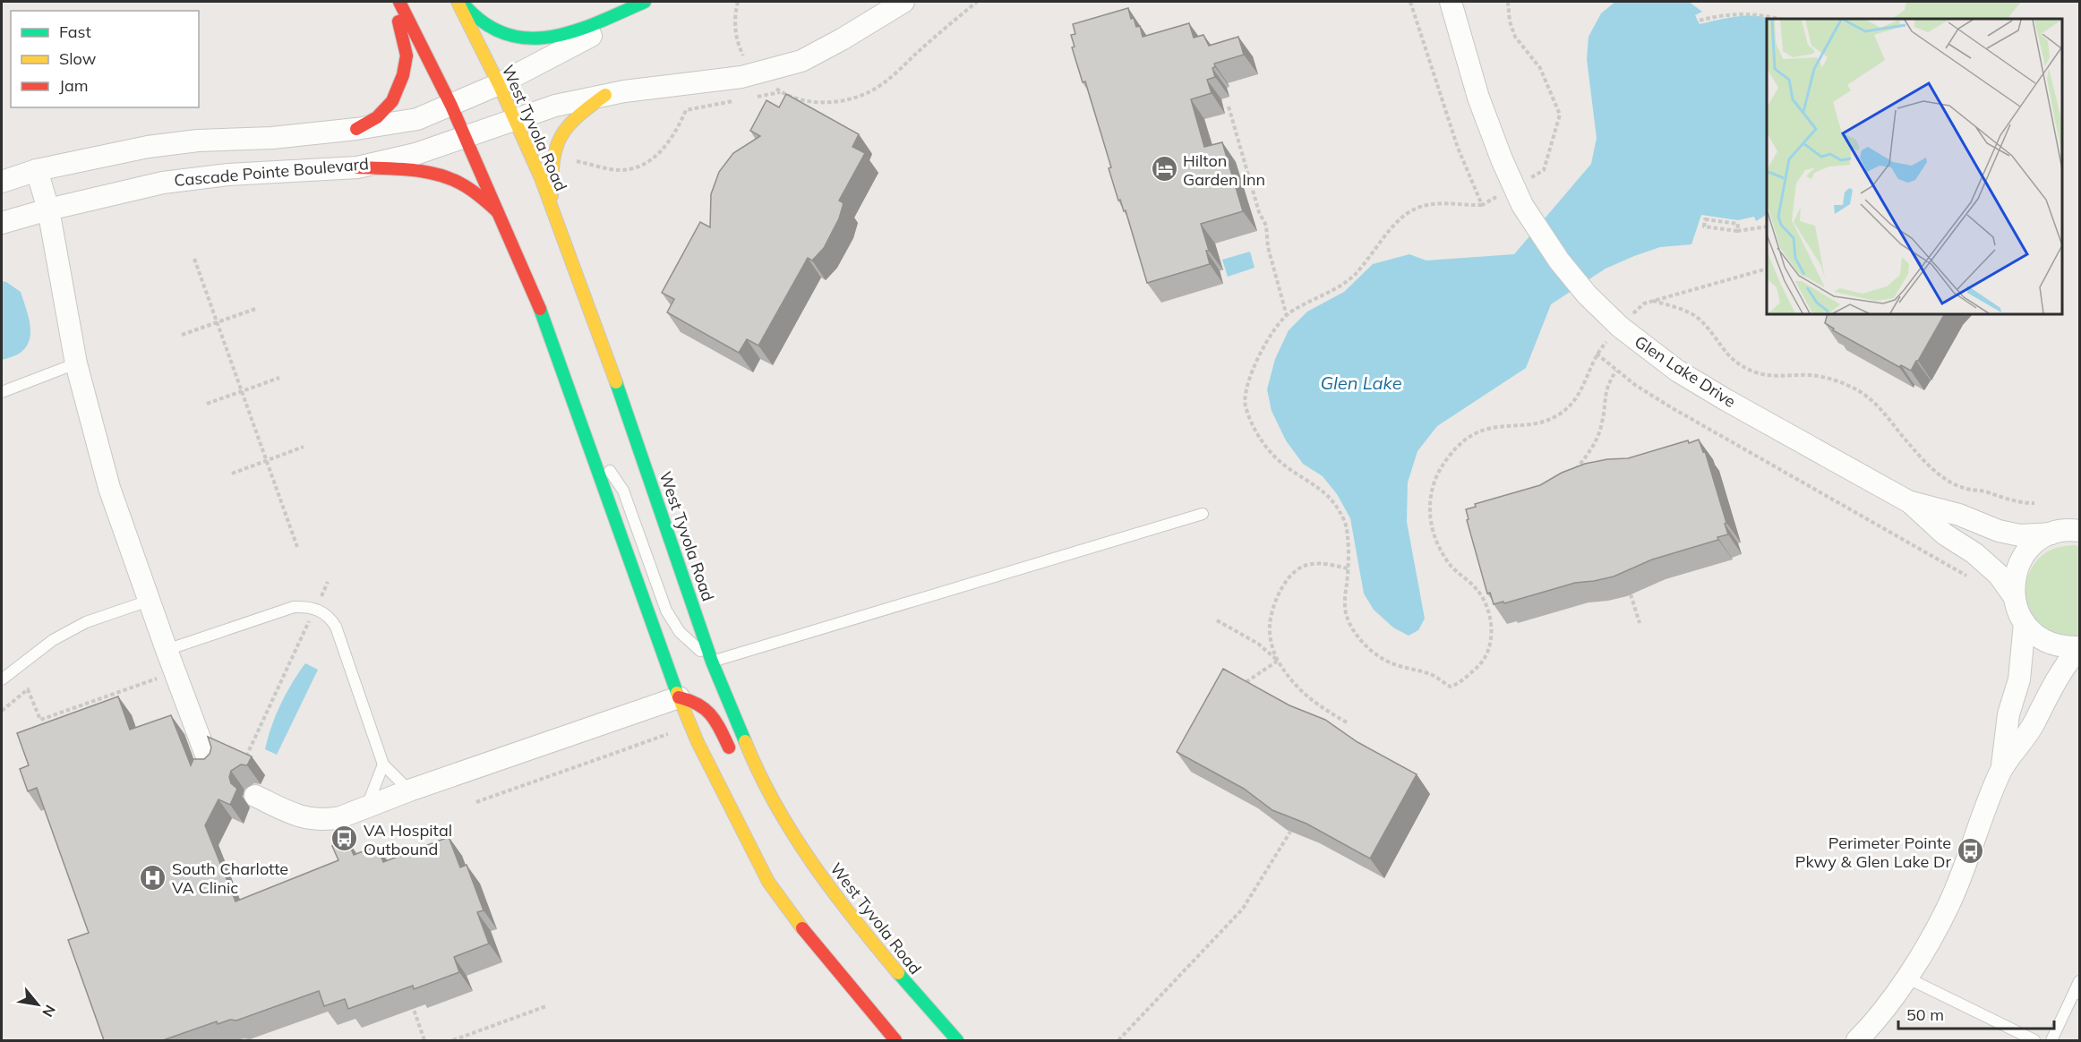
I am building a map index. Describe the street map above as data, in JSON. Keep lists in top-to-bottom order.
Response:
{
  "streets": {
    "main road": ["West Tyvola Road"],
    "street": ["Cascade Pointe Boulevard", "Glen Lake Drive"]
  },
  "crossings": [
    ["West Tyvola Road", "Cascade Pointe Boulevard"]
  ],
  "water": ["Glen Lake"],
  "places": {
    "hotel": ["Hilton Garden Inn"],
    "bus stop": ["VA Hospital Outbound", "Perimeter Pointe Pkwy & Glen Lake Dr"],
    "hospital": ["South Charlotte VA Clinic"]
  },
  "legend": ["Fast", "Slow", "Jam"],
  "scale_bar": "50 m",
  "north": "bottom right"
}
